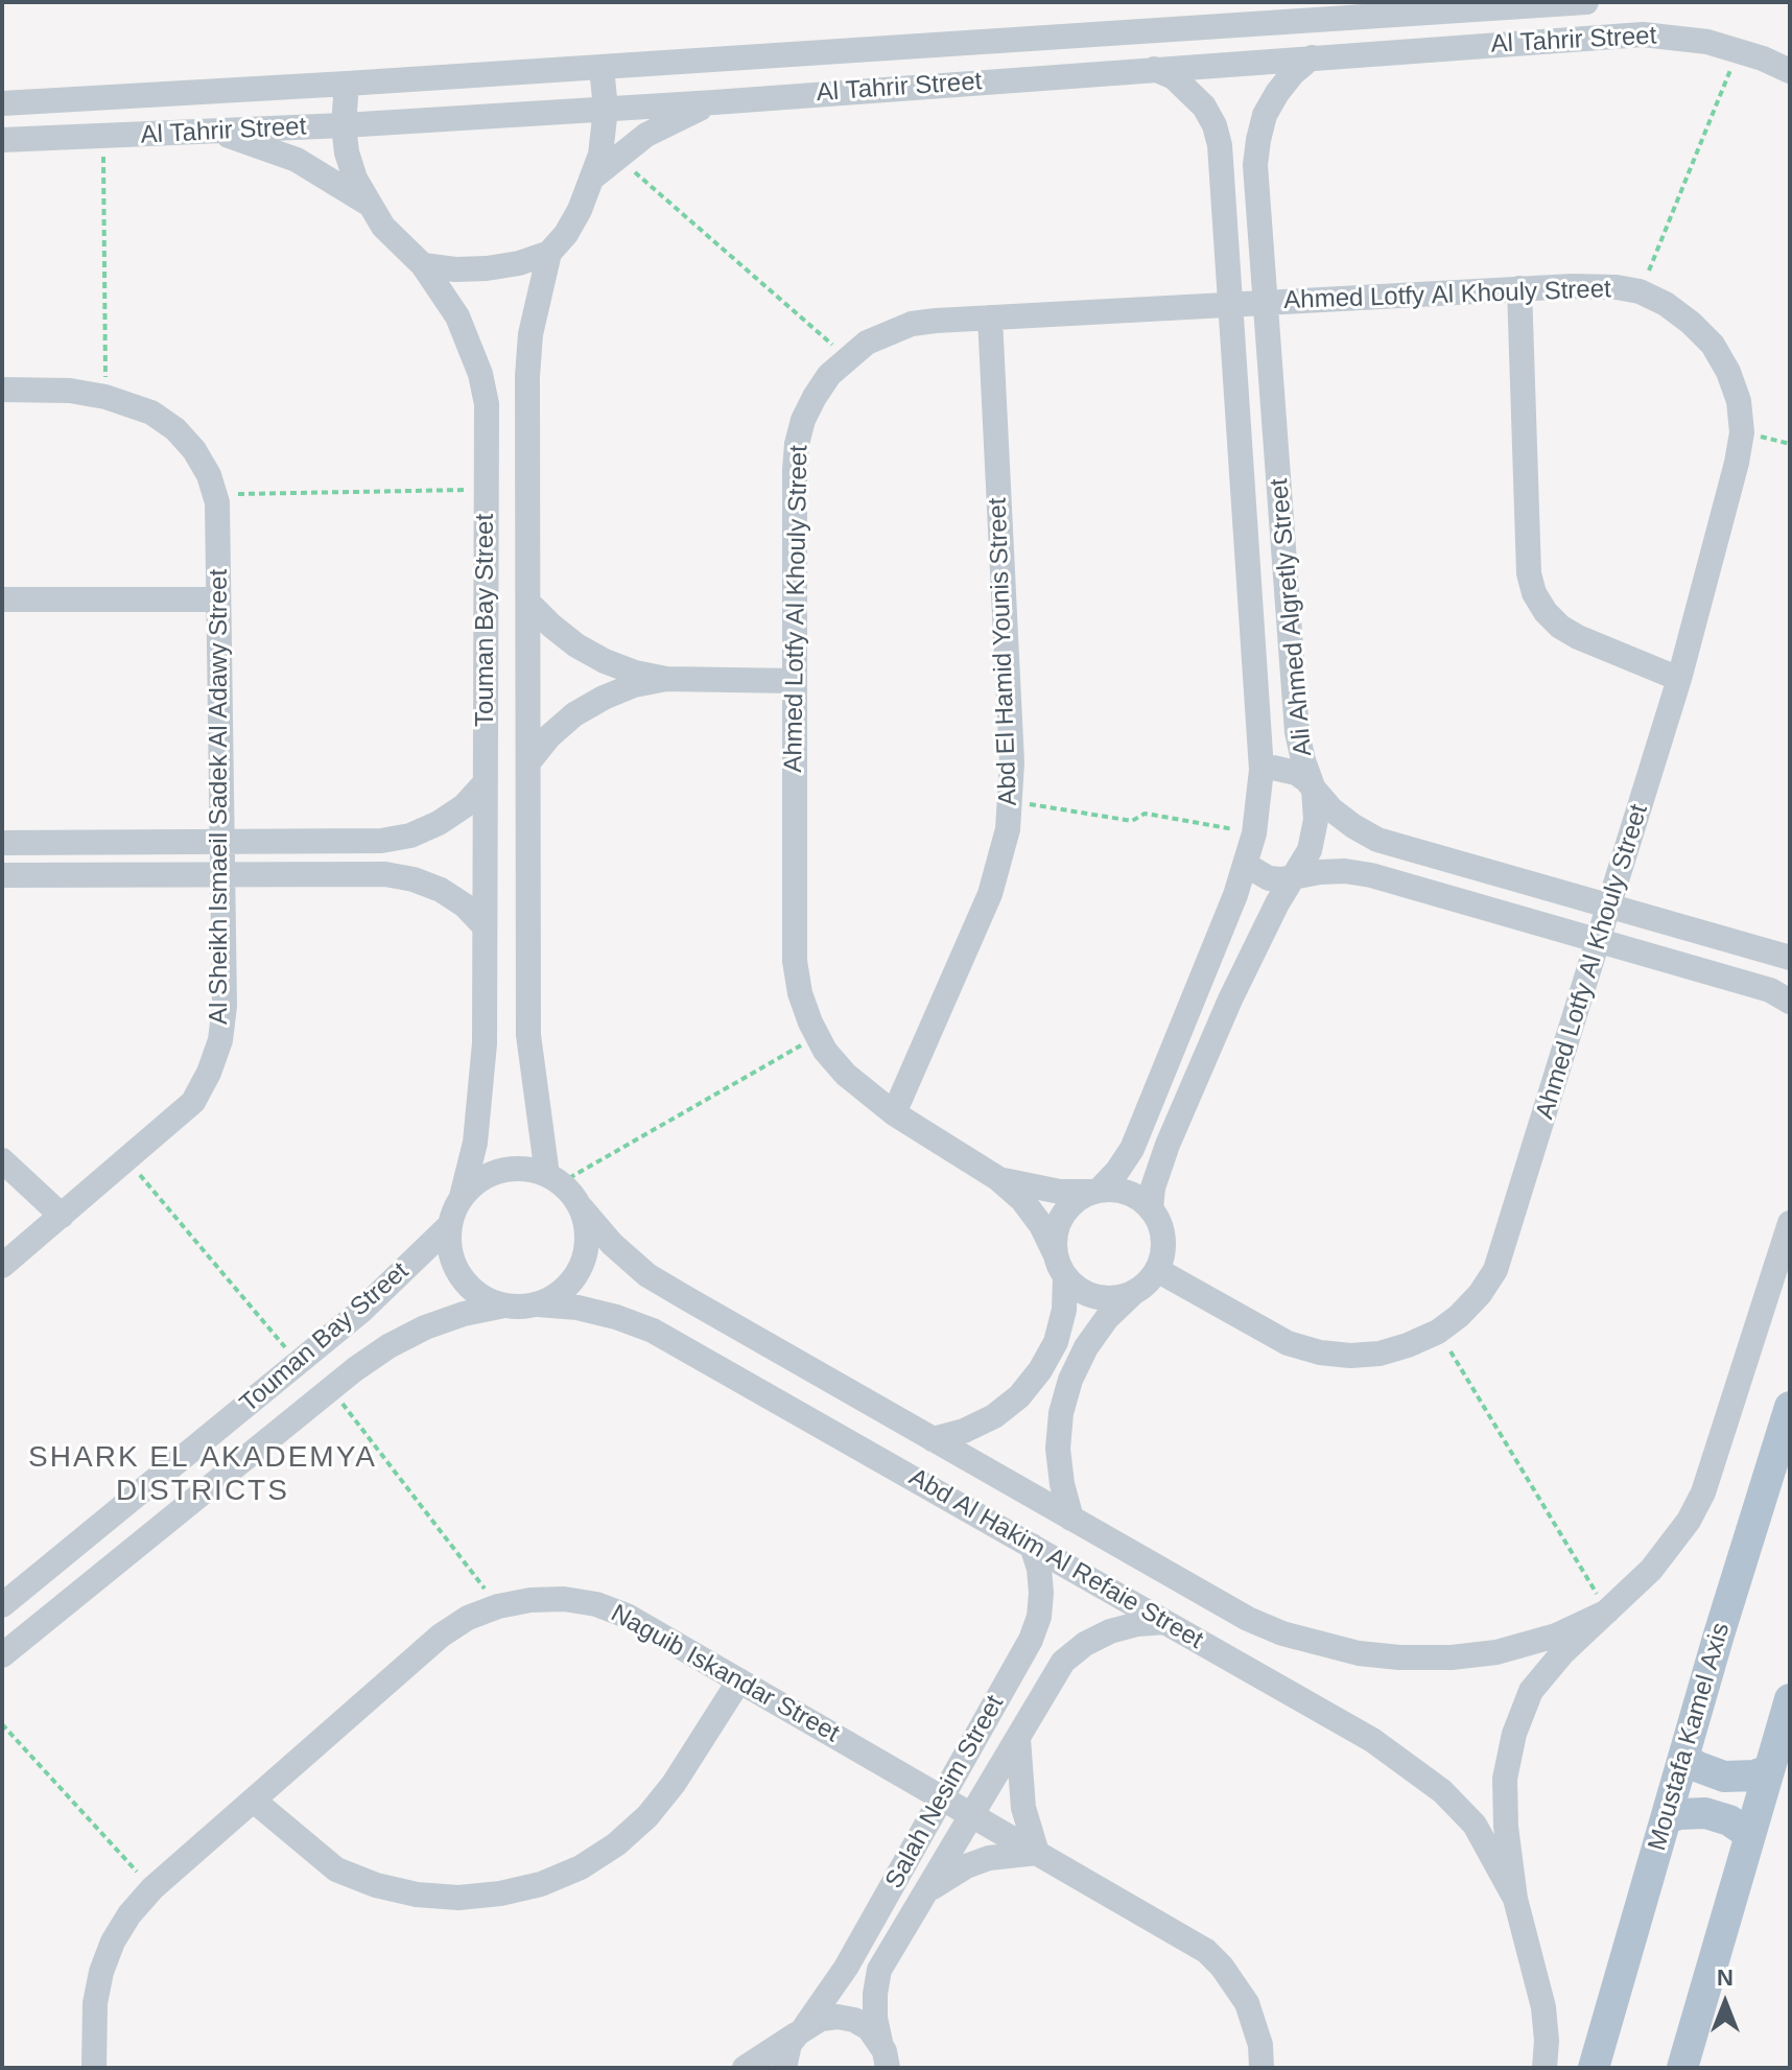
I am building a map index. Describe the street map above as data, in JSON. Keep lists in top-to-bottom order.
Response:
{
  "streets": {
    "main road": ["Moustafa Kamel Axis"],
    "street": [
      "Al Tahrir Street",
      "Ahmed Lotfy Al Khouly Street",
      "Ali Ahmed Algretly Street",
      "Touman Bay Street",
      "Abd El Hamid Younis Street",
      "Al Sheikh Ismaeil Sadek Al Adawy Street",
      "Abd Al Hakim Al Refaie Street",
      "Naguib Iskandar Street",
      "Salah Nesim Street"
    ]
  },
  "crossings": [
    ["Al Tahrir Street", "Ali Ahmed Algretly Street"],
    ["Al Tahrir Street", "Touman Bay Street"],
    ["Ahmed Lotfy Al Khouly Street", "Ali Ahmed Algretly Street"],
    ["Ahmed Lotfy Al Khouly Street", "Abd El Hamid Younis Street"],
    ["Touman Bay Street", "Abd Al Hakim Al Refaie Street"],
    ["Abd Al Hakim Al Refaie Street", "Salah Nesim Street"],
    ["Naguib Iskandar Street", "Salah Nesim Street"]
  ],
  "districts": ["SHARK EL AKADEMYA DISTRICTS"],
  "north": "top"
}
